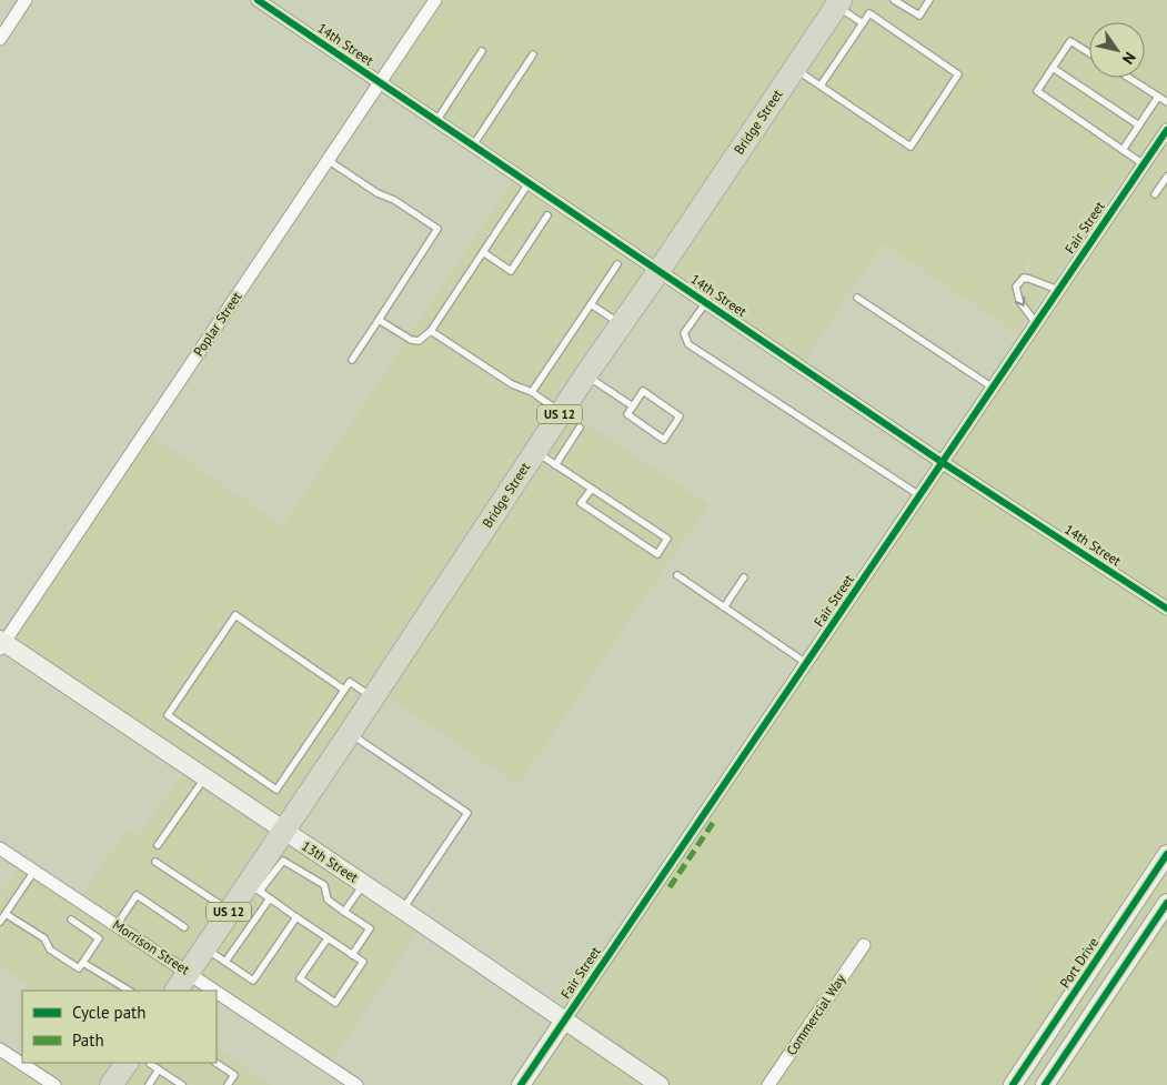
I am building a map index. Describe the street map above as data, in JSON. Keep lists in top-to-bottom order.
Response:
{
  "streets": {
    "highway": ["Bridge Street", "US 12"],
    "street": [
      "14th Street",
      "Fair Street",
      "Poplar Street",
      "13th Street",
      "Morrison Street",
      "Port Drive",
      "Commercial Way"
    ]
  },
  "crossings": [
    ["14th Street", "Bridge Street"],
    ["14th Street", "Fair Street"],
    ["14th Street", "Poplar Street"],
    ["Bridge Street", "13th Street"],
    ["Bridge Street", "Morrison Street"],
    ["Fair Street", "13th Street"],
    ["Poplar Street", "13th Street"]
  ],
  "legend": ["Cycle path", "Path"],
  "north": "bottom right"
}
